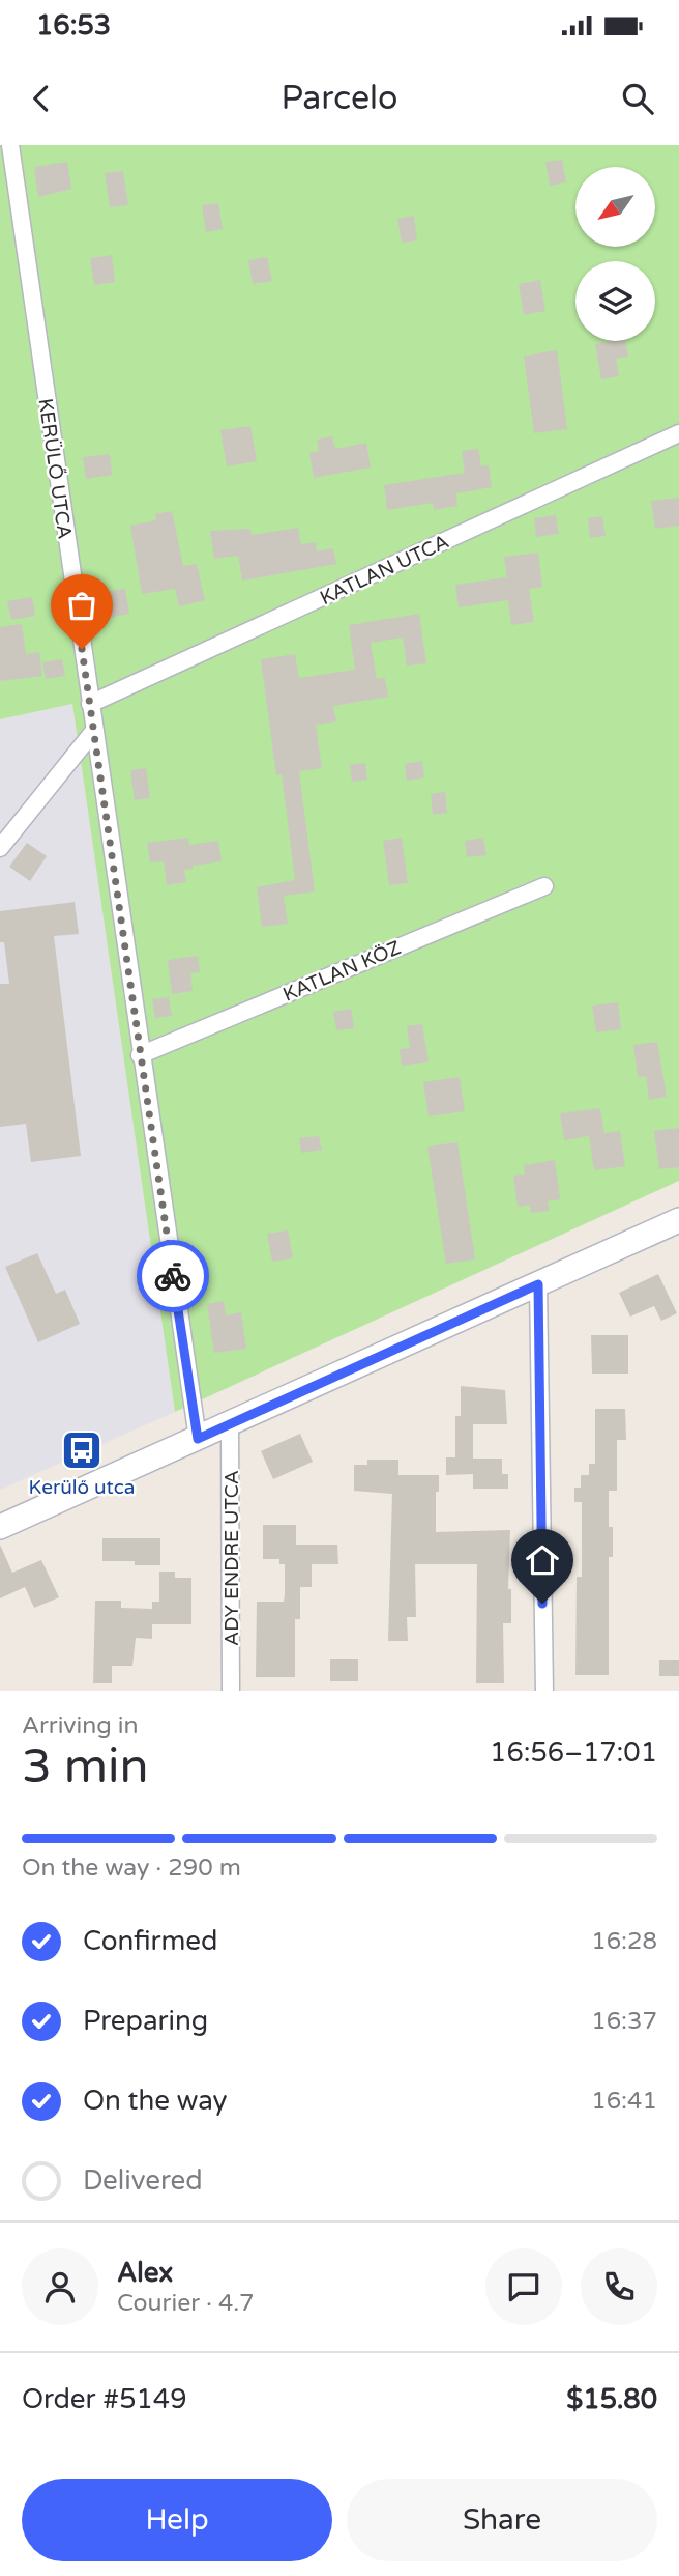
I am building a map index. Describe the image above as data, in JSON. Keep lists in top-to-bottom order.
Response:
{
  "streets": {
    "street": [
      "KERÜLŐ UTCA",
      "KATLAN UTCA",
      "KATLAN KÖZ",
      "ADY ENDRE UTCA"
    ]
  },
  "crossings": [
    ["KERÜLŐ UTCA", "KATLAN UTCA"],
    ["KERÜLŐ UTCA", "KATLAN KÖZ"]
  ],
  "places": {
    "bus stop": ["Kerülő utca"]
  },
  "north": "bottom left",
  "page": {
    "status": "16:53",
    "header": "Parcelo",
    "heading": ["3 min", "Arriving in", "16:56–17:01"],
    "panel": [
      "Alex",
      "Courier · 4.7",
      "Order #5149",
      "$15.80"
    ],
    "bar": "On the way · 290 m",
    "list": [
      ["Confirmed", "16:28"],
      ["Preparing", "16:37"],
      ["On the way", "16:41"],
      "Delivered"
    ],
    "buttons": ["Help", "Share"]
  }
}
